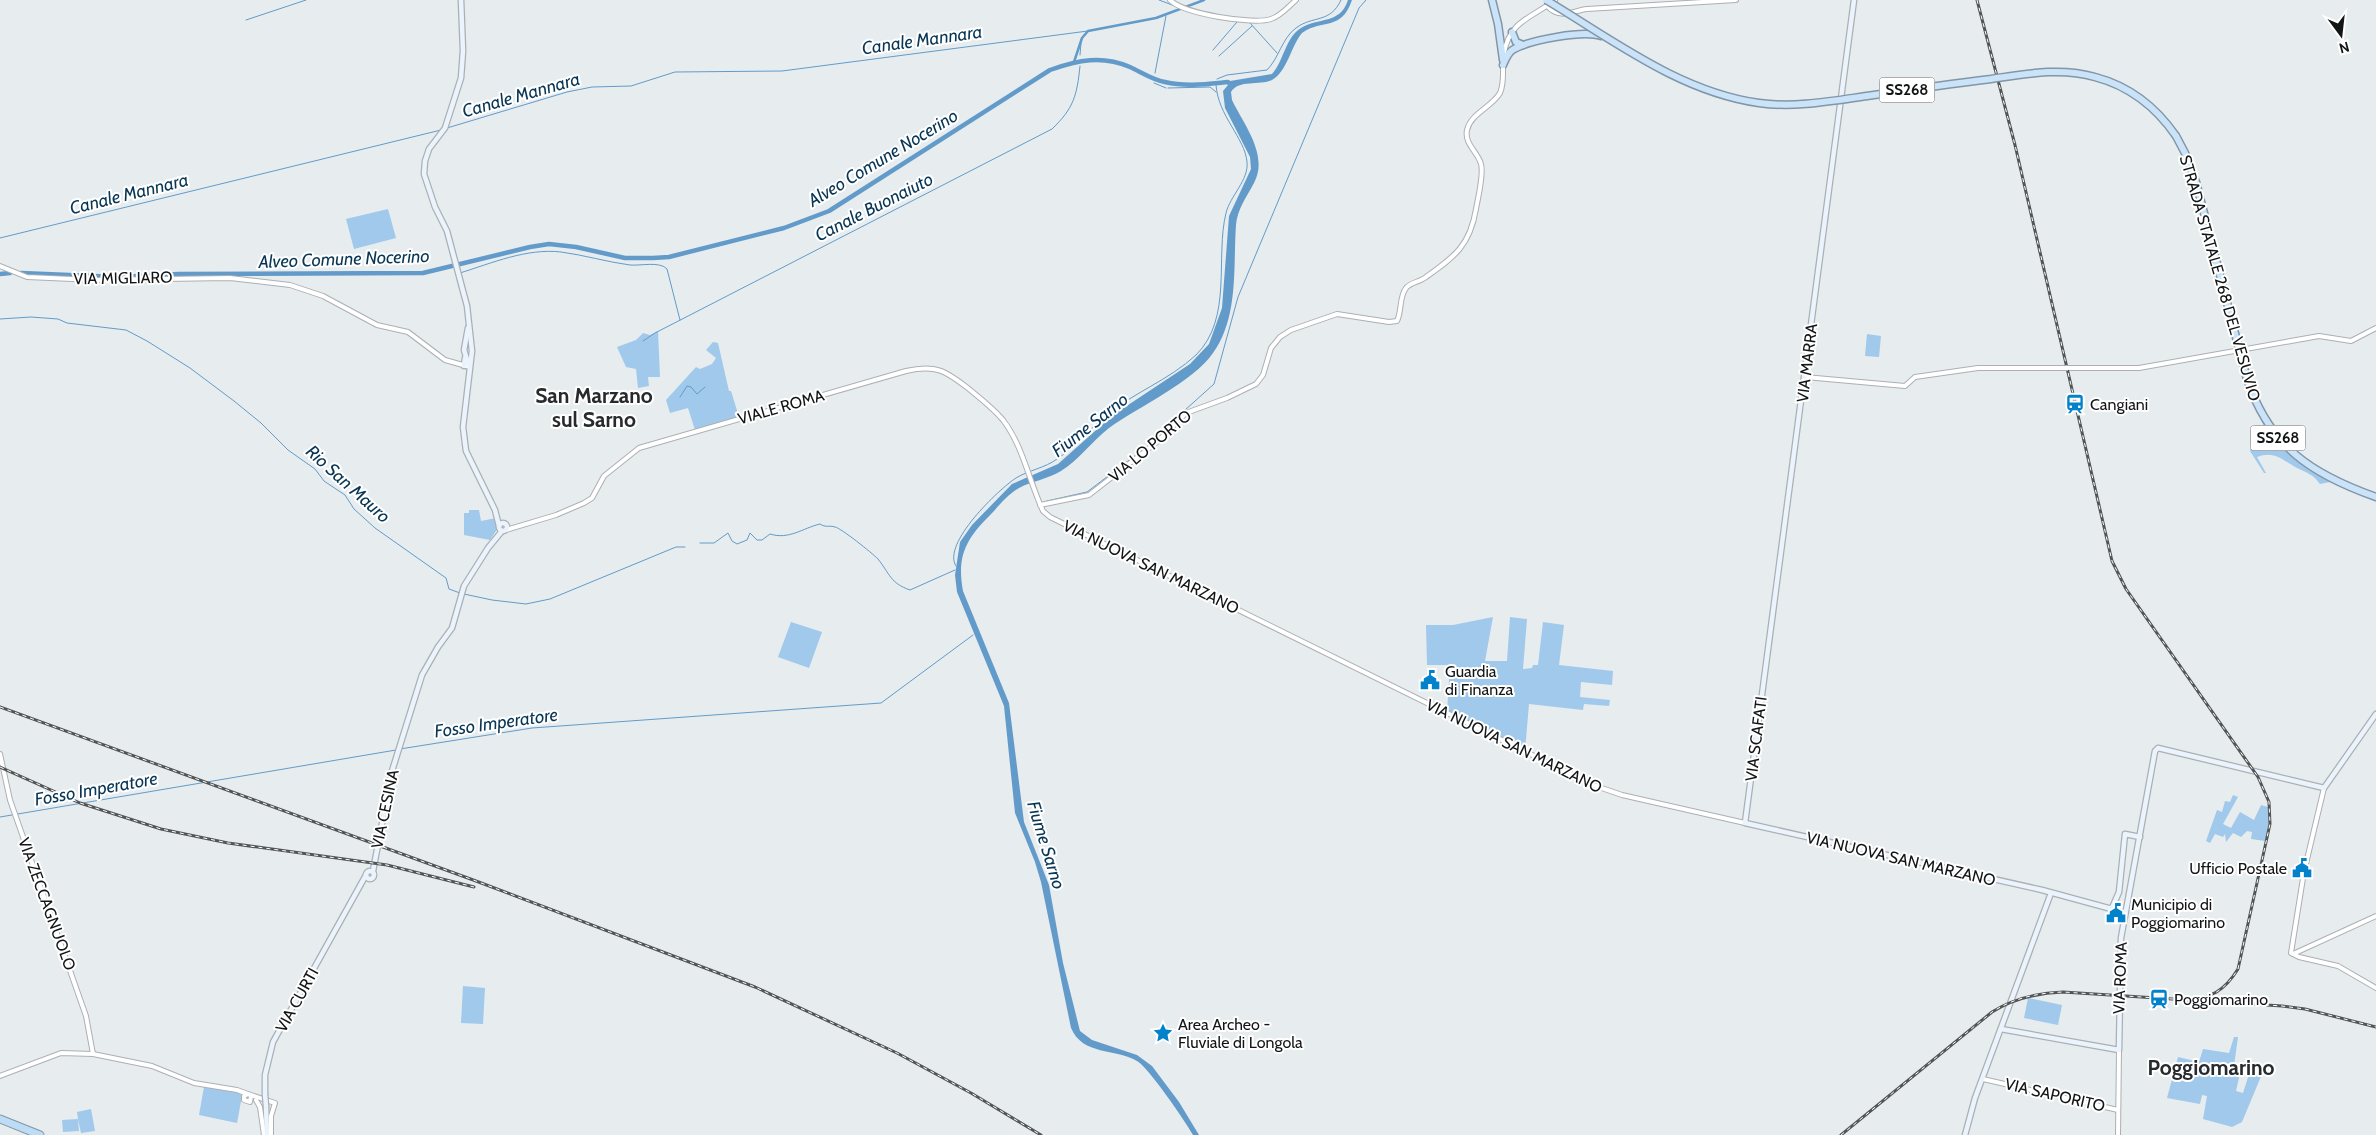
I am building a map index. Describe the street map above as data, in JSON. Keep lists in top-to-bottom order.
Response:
{
  "streets": {
    "highway": ["SS268", "STRADA STATALE 268 DEL VESUVIO"],
    "main road": [
      "VIA MARRA",
      "VIA NUOVA SAN MARZANO",
      "VIA SCAFATI",
      "VIA CESINA",
      "VIA ROMA",
      "VIA CURTI"
    ],
    "street": [
      "VIA MIGLIARO",
      "VIALE ROMA",
      "VIA LO PORTO",
      "VIA ZECCAGNUOLO",
      "VIA SAPORITO"
    ]
  },
  "crossings": [
    ["SS268", "STRADA STATALE 268 DEL VESUVIO"],
    ["SS268", "VIA LO PORTO"],
    ["VIA MARRA", "VIA SCAFATI"],
    ["VIALE ROMA", "VIA LO PORTO"],
    ["VIALE ROMA", "VIA NUOVA SAN MARZANO"],
    ["VIALE ROMA", "VIA CESINA"],
    ["VIA LO PORTO", "VIA NUOVA SAN MARZANO"],
    ["VIA NUOVA SAN MARZANO", "VIA SCAFATI"],
    ["VIA NUOVA SAN MARZANO", "VIA ROMA"],
    ["VIA CESINA", "VIA CURTI"],
    ["VIA ROMA", "VIA SAPORITO"]
  ],
  "districts": ["San Marzano sul Sarno", "Poggiomarino"],
  "water": [
    "Canale Mannara",
    "Alveo Comune Nocerino",
    "Canale Buonaiuto",
    "Fiume Sarno",
    "Rio San Mauro",
    "Fosso Imperatore"
  ],
  "places": {
    "station": ["Cangiani", "Poggiomarino"],
    "public building": ["Guardia di Finanza", "Ufficio Postale", "Municipio di Poggiomarino"],
    "place": ["Area Archeo - Fluviale di Longola"]
  },
  "north": "bottom"
}
